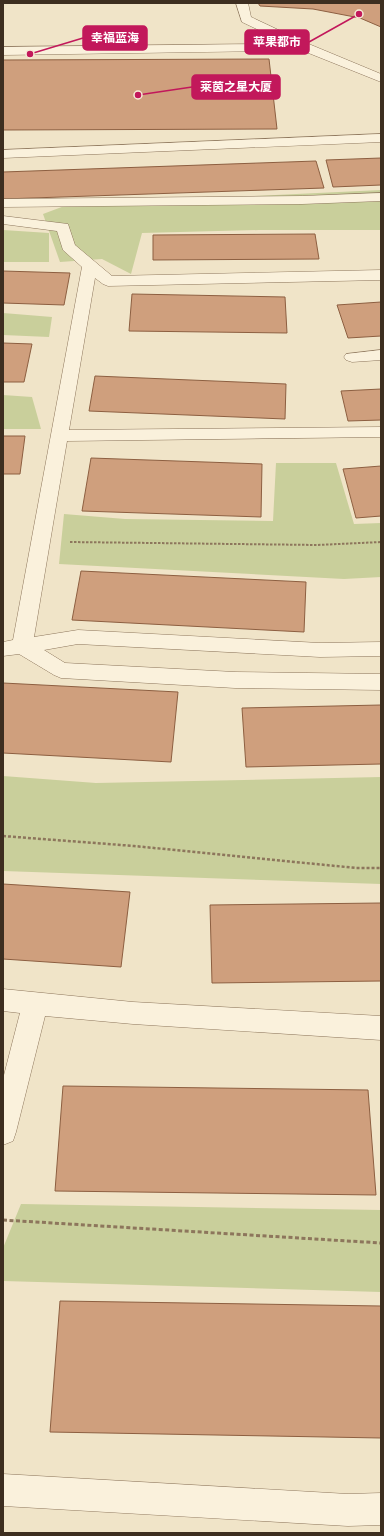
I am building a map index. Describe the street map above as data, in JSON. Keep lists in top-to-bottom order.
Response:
{
  "places": ["苹果都市", "幸福蓝海", "莱茵之星大厦"]
}
